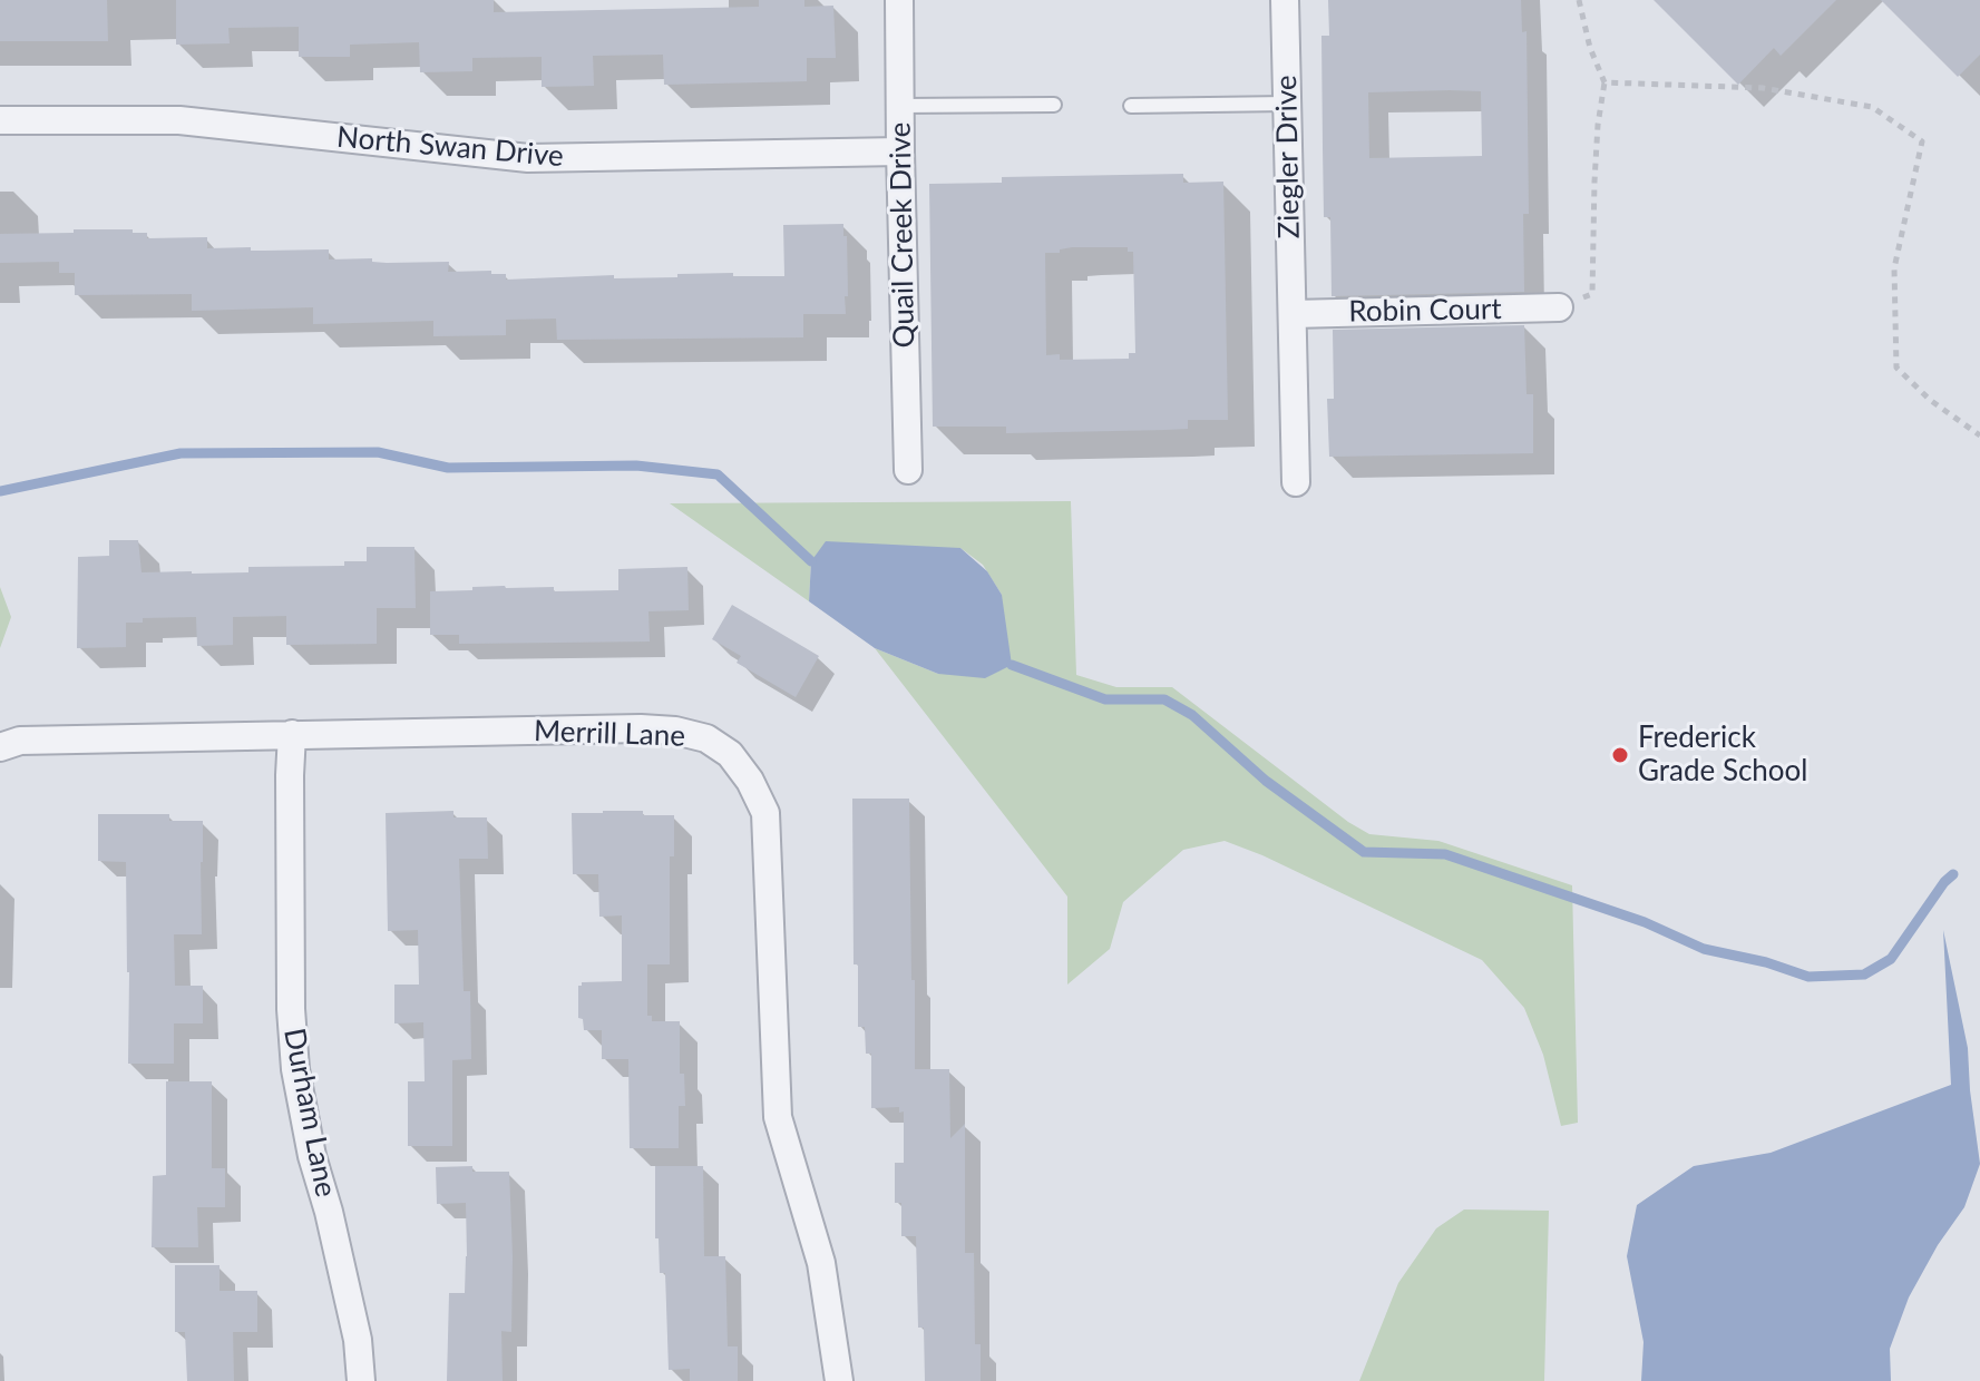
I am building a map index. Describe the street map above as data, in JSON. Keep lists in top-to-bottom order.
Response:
{
  "streets": {
    "street": [
      "North Swan Drive",
      "Ziegler Drive",
      "Quail Creek Drive",
      "Robin Court",
      "Merrill Lane",
      "Durham Lane"
    ]
  },
  "crossings": [
    ["North Swan Drive", "Quail Creek Drive"],
    ["Ziegler Drive", "Robin Court"],
    ["Merrill Lane", "Durham Lane"]
  ],
  "places": ["Frederick Grade School"]
}
